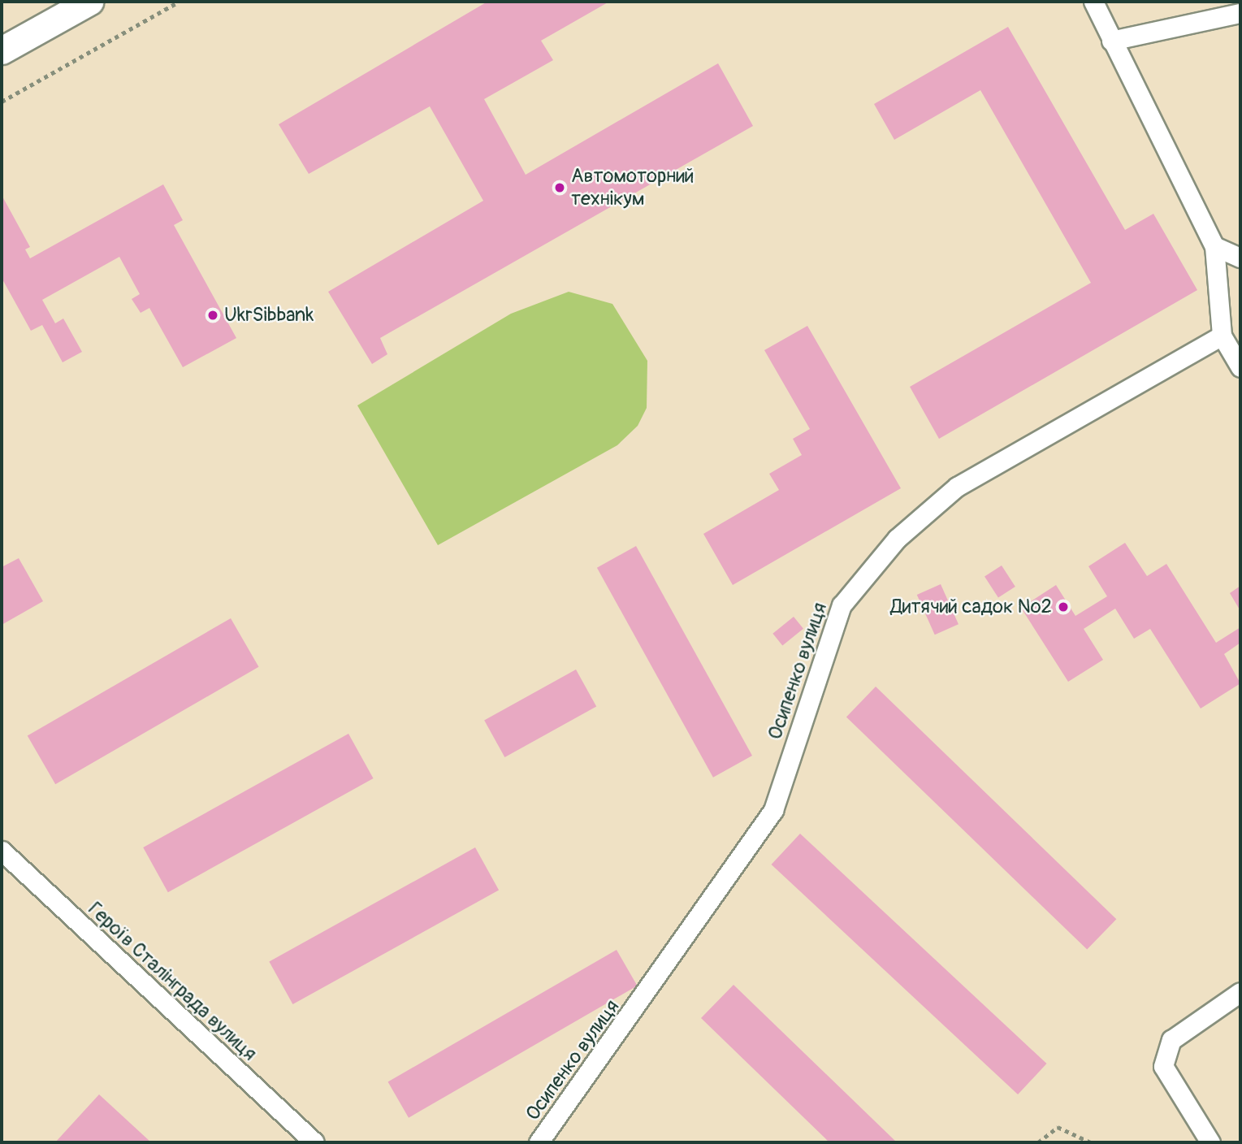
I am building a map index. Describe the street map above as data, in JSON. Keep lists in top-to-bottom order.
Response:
{
  "streets": {
    "street": ["Осипенко вулиця", "Героїв Сталінграда вулиця"]
  },
  "places": ["Автомоторний технікум", "UkrSibbank", "Дитячий садок №2"]
}
